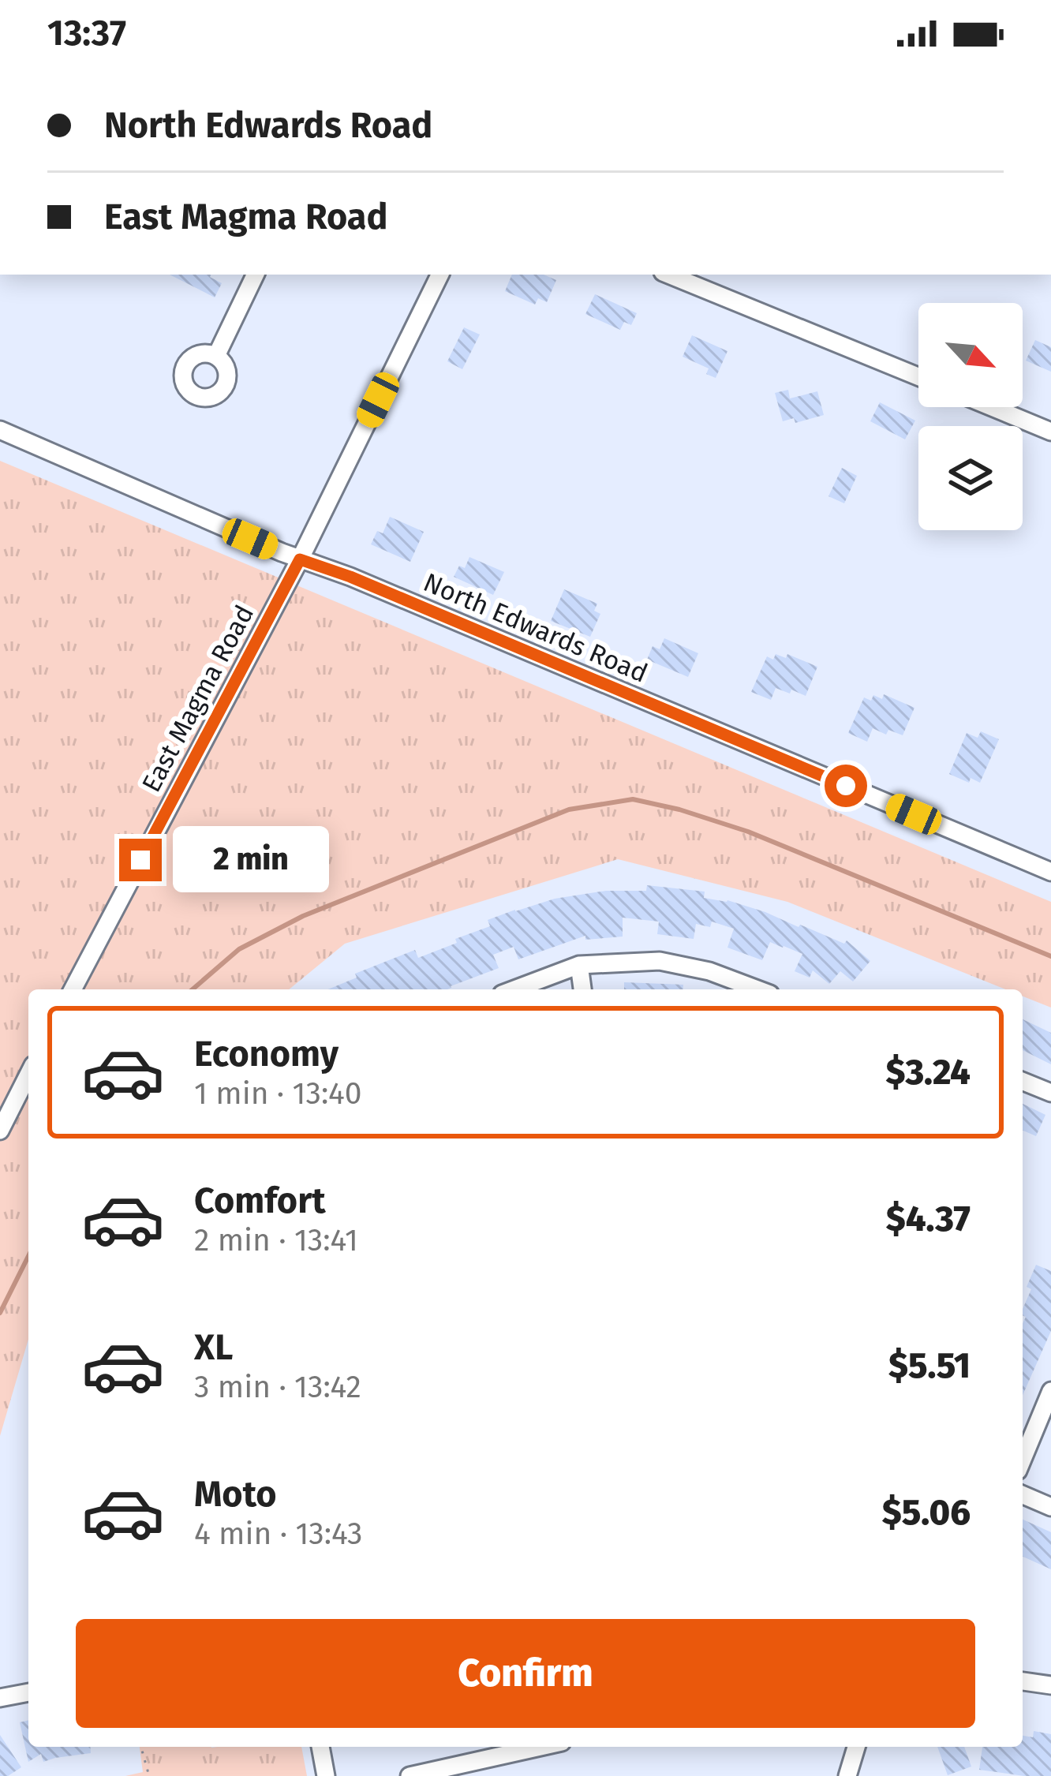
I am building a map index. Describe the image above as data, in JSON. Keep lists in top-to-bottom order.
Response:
{
  "streets": {
    "street": ["North Edwards Road", "East Magma Road"]
  },
  "crossings": [
    ["North Edwards Road", "East Magma Road"]
  ],
  "north": "bottom right",
  "page": {
    "status": "13:37",
    "banner": ["North Edwards Road", "East Magma Road"],
    "bubble": "2 min",
    "list": [
      {
        "name": "Economy",
        "note": "1 min · 13:40",
        "value": "$3.24"
      },
      {
        "name": "Comfort",
        "note": "2 min · 13:41",
        "value": "$4.37"
      },
      {
        "name": "XL",
        "note": "3 min · 13:42",
        "value": "$5.51"
      },
      {
        "name": "Moto",
        "note": "4 min · 13:43",
        "value": "$5.06"
      }
    ],
    "buttons": "Confirm"
  }
}
